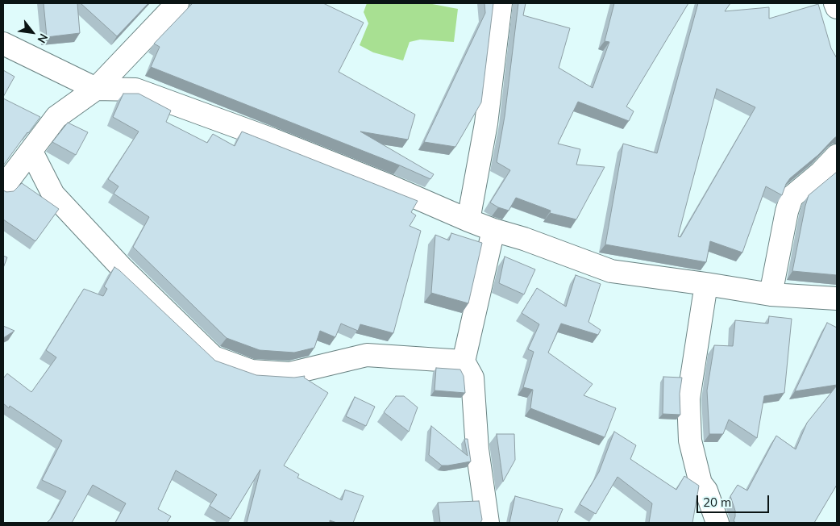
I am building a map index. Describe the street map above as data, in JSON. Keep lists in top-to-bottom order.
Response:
{
  "scale_bar": "20 m",
  "north": "bottom right"
}
